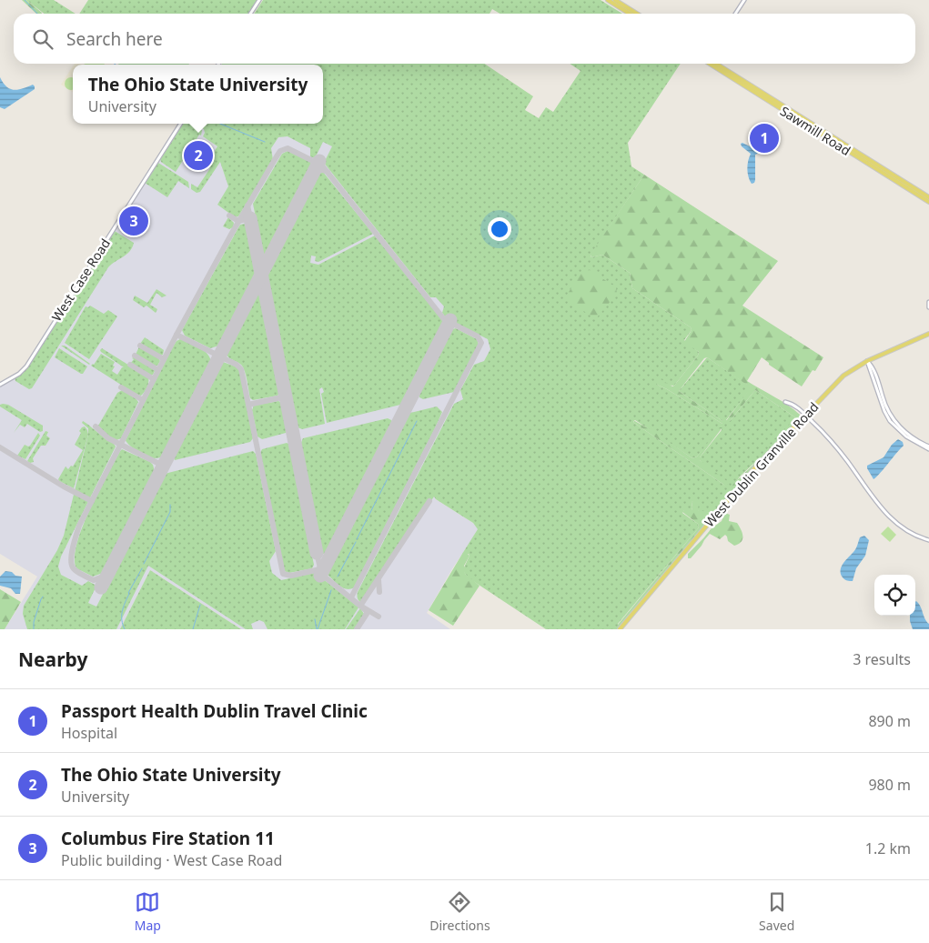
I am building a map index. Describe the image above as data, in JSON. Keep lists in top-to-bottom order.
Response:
{
  "streets": {
    "main road": ["Sawmill Road", "West Case Road", "West Dublin Granville Road"]
  },
  "page": {
    "search": "Search here",
    "popup": ["The Ohio State University", "University"],
    "pins": ["1", "2", "3"],
    "heading": ["Nearby", "3 results"],
    "list": [
      {
        "mark": "1",
        "name": "Passport Health Dublin Travel Clinic",
        "note": "Hospital",
        "value": "890 m"
      },
      {
        "mark": "2",
        "name": "The Ohio State University",
        "note": "University",
        "value": "980 m"
      },
      {
        "mark": "3",
        "name": "Columbus Fire Station 11",
        "note": "Public building · West Case Road",
        "value": "1.2 km"
      }
    ],
    "nav": ["Map", "Directions", "Saved"]
  }
}
